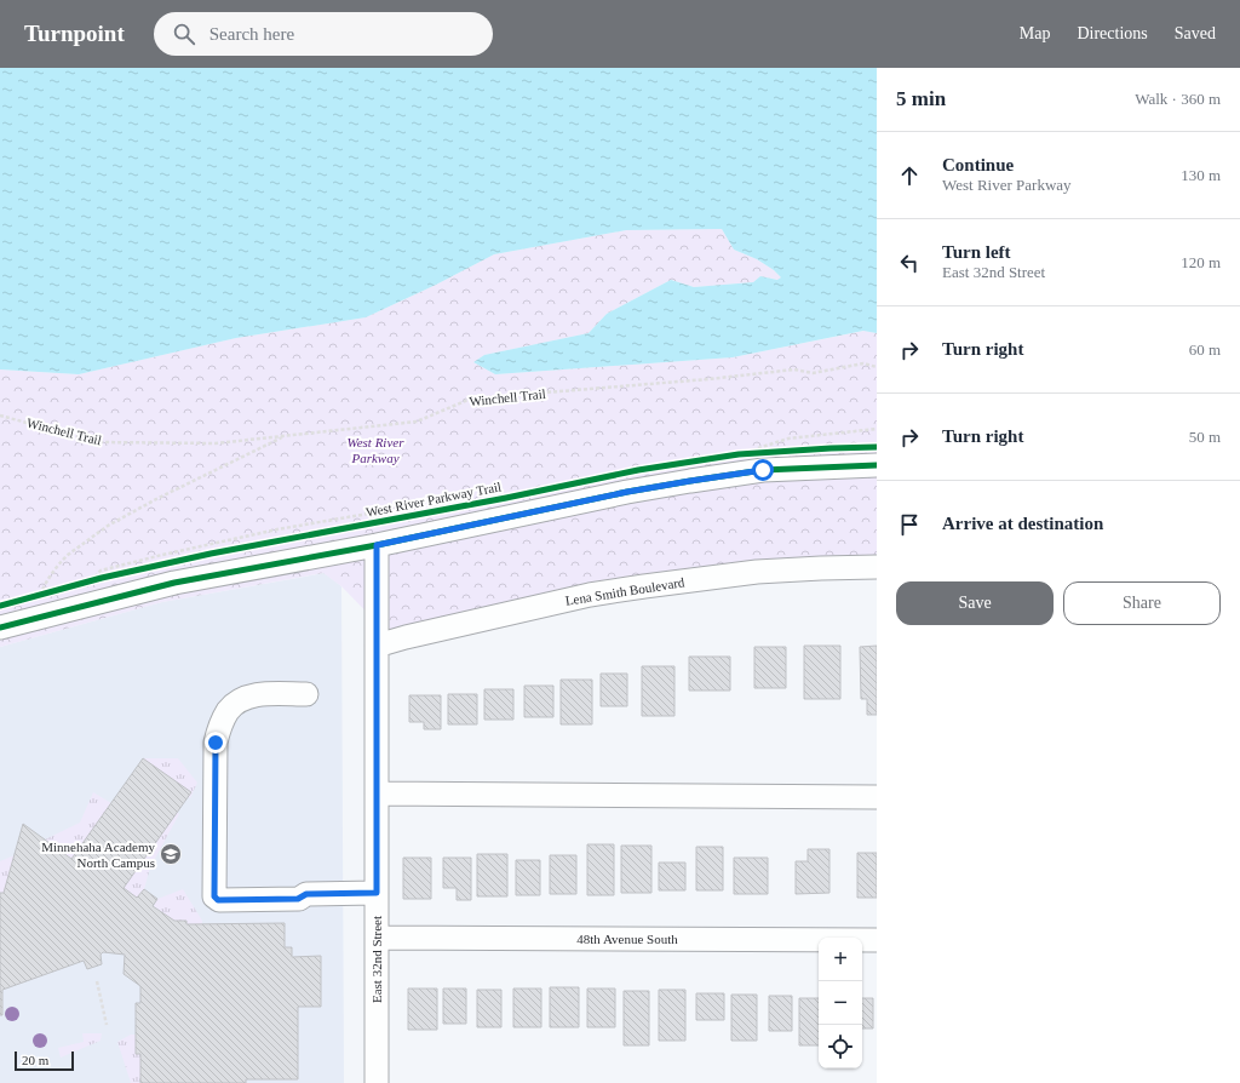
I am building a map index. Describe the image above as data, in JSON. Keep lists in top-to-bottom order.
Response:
{
  "streets": {
    "street": ["Lena Smith Boulevard", "48th Avenue South", "East 32nd Street"],
    "path": ["Winchell Trail"],
    "cycle path": ["West River Parkway Trail"]
  },
  "crossings": [
    ["West River Parkway Trail", "East 32nd Street"],
    ["Lena Smith Boulevard", "East 32nd Street"],
    ["48th Avenue South", "East 32nd Street"]
  ],
  "parks": ["West River Parkway"],
  "places": {
    "school or university": ["Minnehaha Academy North Campus"]
  },
  "scale_bar": "20 m",
  "page": {
    "header": "Turnpoint",
    "search": "Search here",
    "nav": ["Map", "Directions", "Saved"],
    "heading": ["5 min", "Walk · 360 m"],
    "list": [
      ["Continue", "West River Parkway", "130 m"],
      ["Turn left", "East 32nd Street", "120 m"],
      ["Turn right", "60 m"],
      ["Turn right", "50 m"],
      "Arrive at destination"
    ],
    "buttons": ["Save", "Share"],
    "map_buttons": ["+", "−"],
    "scale": "20 m"
  }
}
